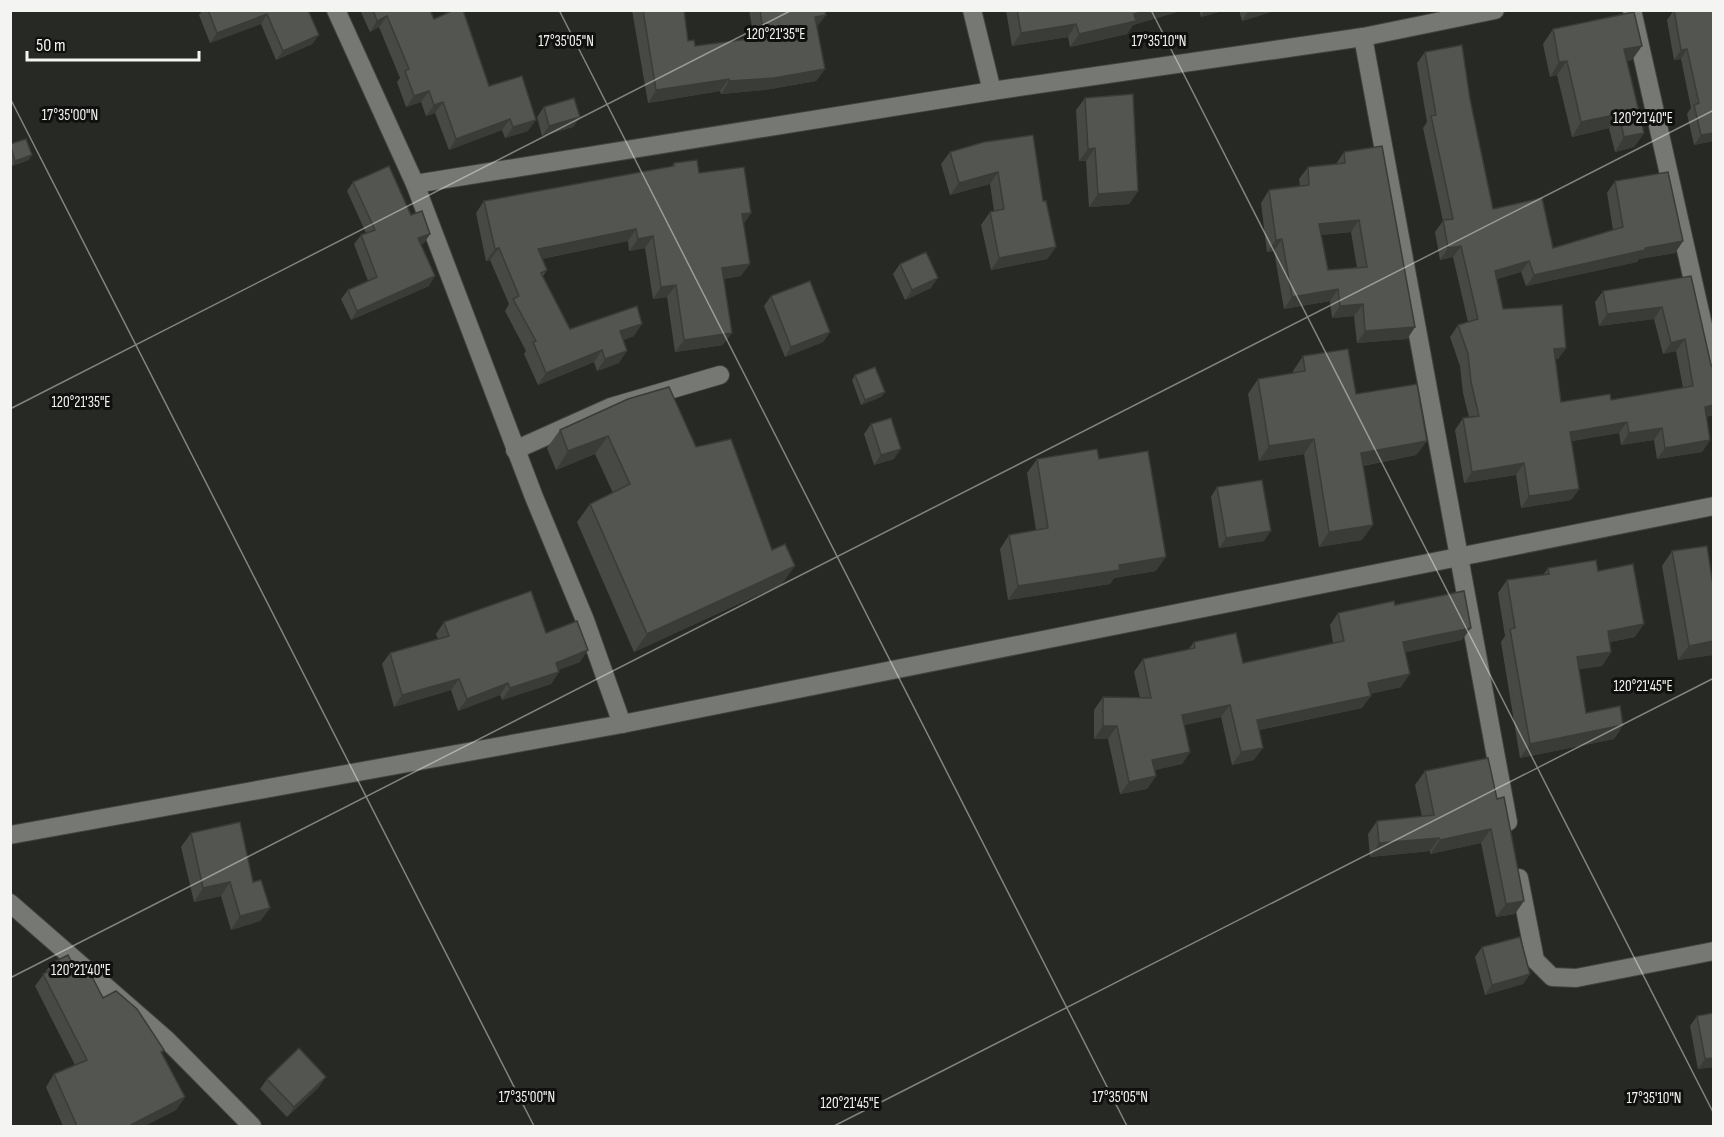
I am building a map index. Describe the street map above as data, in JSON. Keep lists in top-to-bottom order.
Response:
{
  "scale_bar": "50 m",
  "coordinates": [
    "120°21'35\"E",
    "17°35'05\"N",
    "17°35'10\"N",
    "17°35'00\"N",
    "120°21'40\"E",
    "120°21'45\"E"
  ]
}
